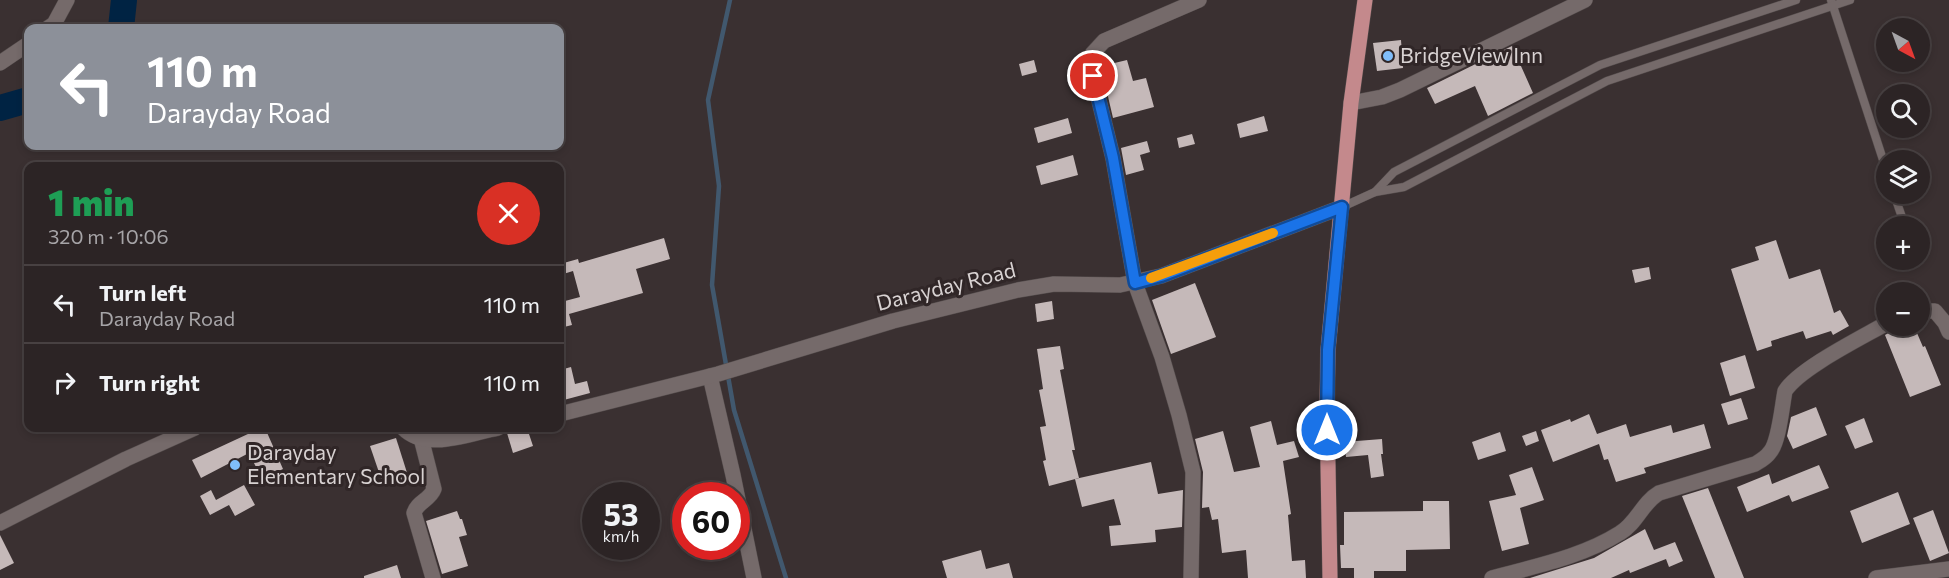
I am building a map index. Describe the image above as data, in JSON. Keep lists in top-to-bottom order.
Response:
{
  "streets": {
    "street": ["Darayday Road"]
  },
  "places": ["BridgeView Inn", "Darayday Elementary School"],
  "north": "bottom right",
  "page": {
    "map_buttons": ["+", "−"],
    "turn": ["110 m", "Darayday Road"],
    "heading": ["1 min", "320 m · 10:06"],
    "list": [
      {
        "name": "Turn left",
        "note": "Darayday Road",
        "value": "110 m"
      },
      {
        "name": "Turn right",
        "value": "110 m"
      }
    ],
    "speed": "53 km/h",
    "limit": "60"
  }
}
